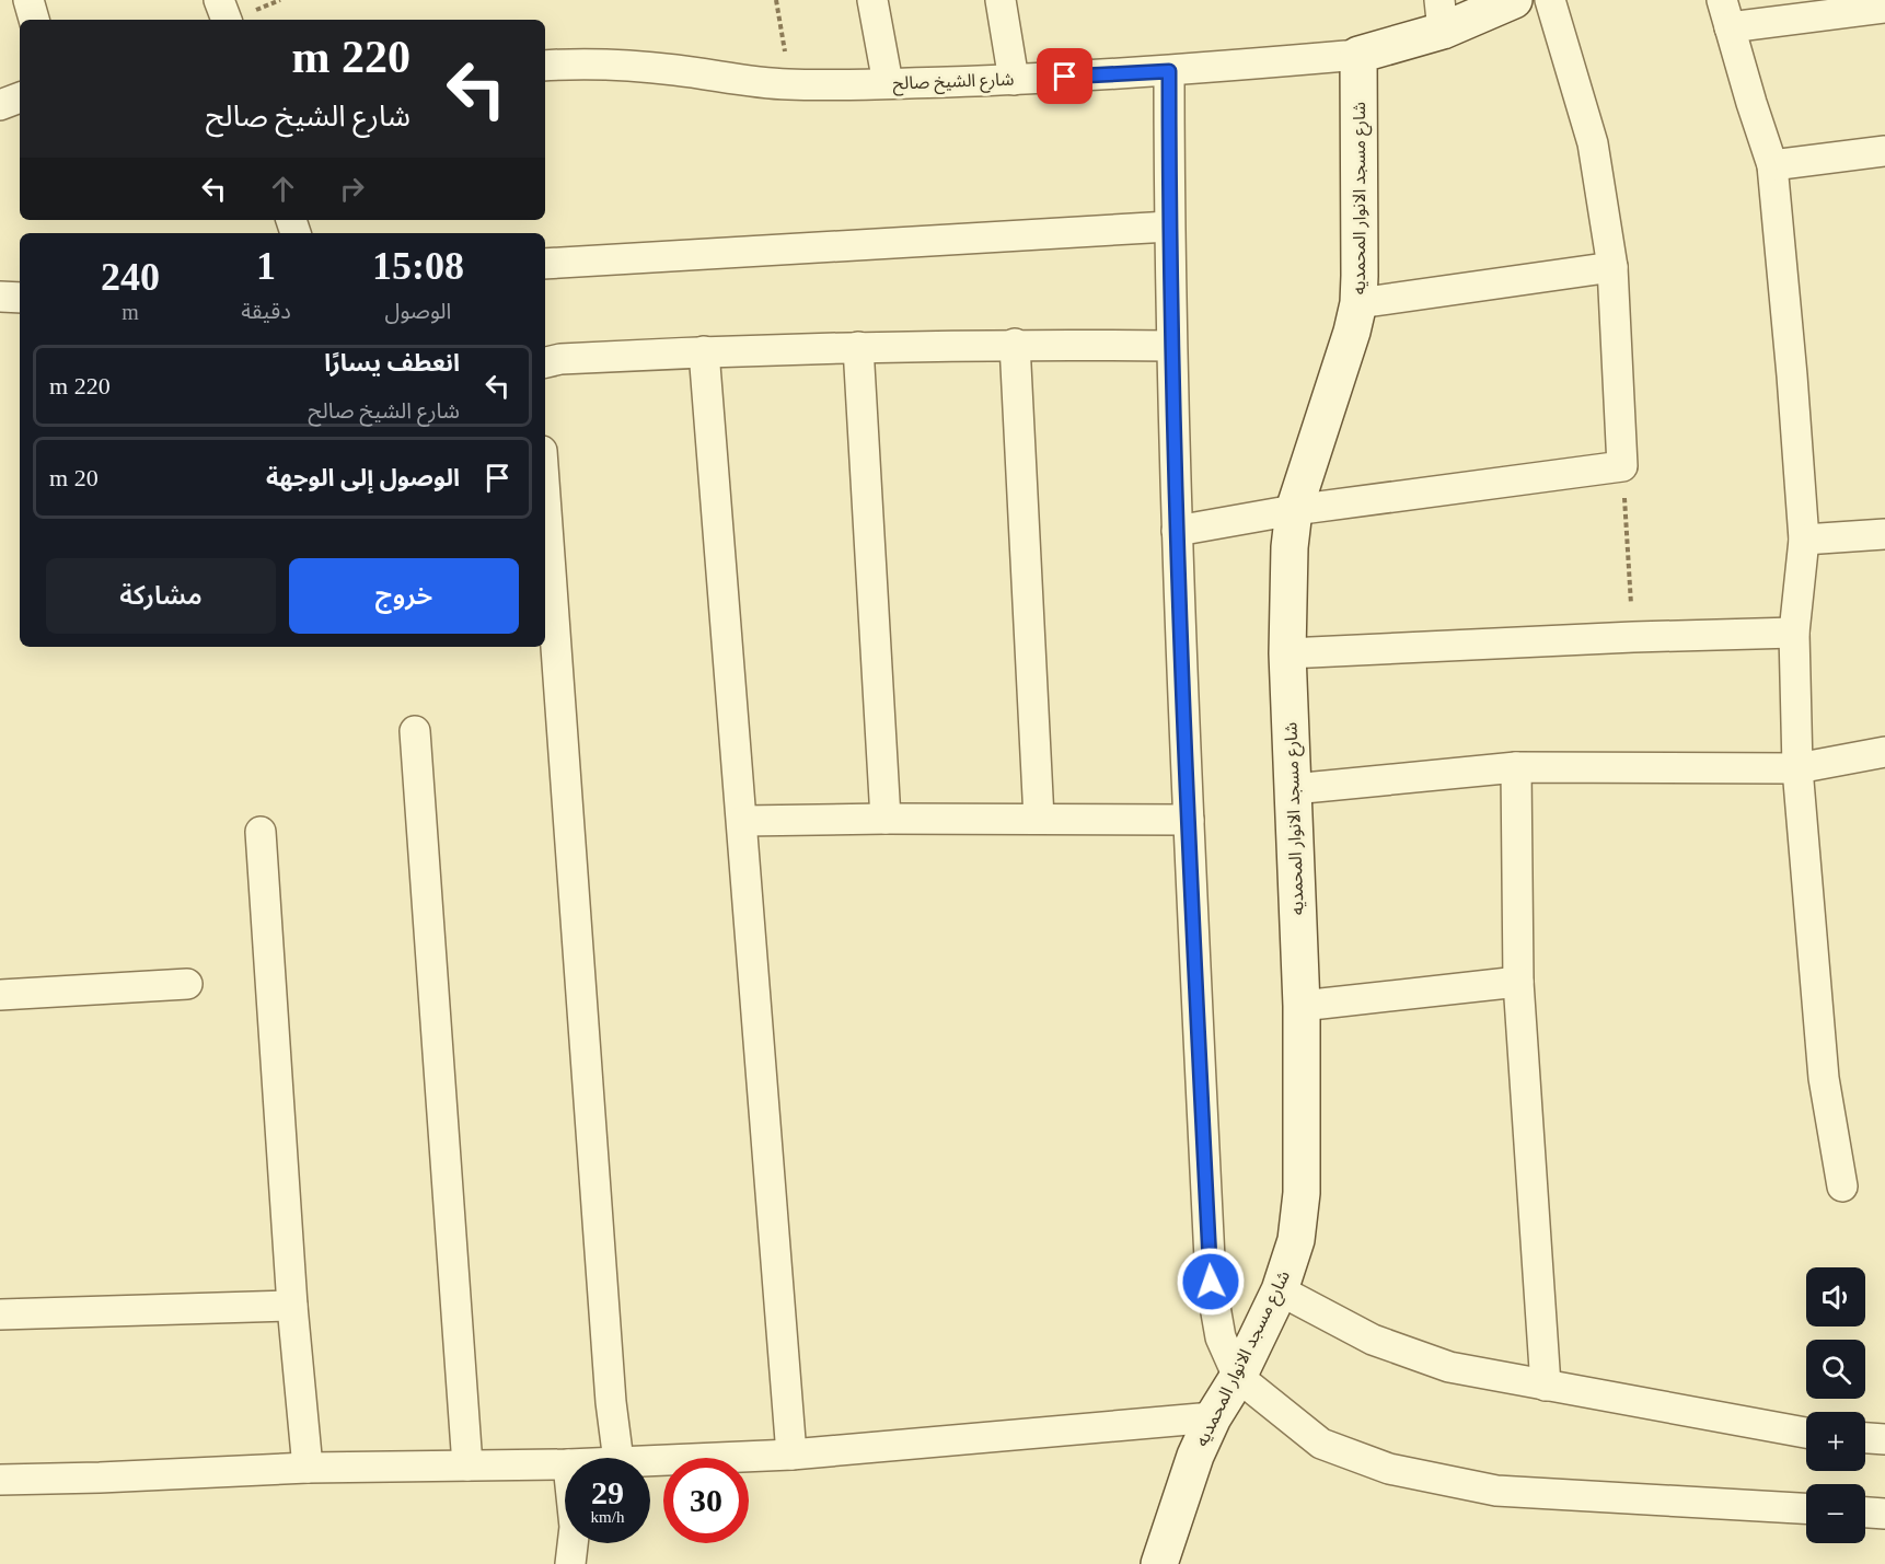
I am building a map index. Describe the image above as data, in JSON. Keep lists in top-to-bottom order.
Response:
{
  "streets": {
    "street": ["شارع الشيخ صالح", "شارع مسجد الانوار المحمديه"]
  },
  "crossings": [
    ["شارع الشيخ صالح", "شارع مسجد الانوار المحمديه"]
  ],
  "page": {
    "turn": ["220 m", "شارع الشيخ صالح"],
    "eta": [
      "15:08",
      "الوصول",
      "1",
      "دقيقة",
      "240",
      "m"
    ],
    "list": [
      {
        "name": "انعطف يسارًا",
        "note": "شارع الشيخ صالح",
        "value": "220 m"
      },
      {
        "name": "الوصول إلى الوجهة",
        "value": "20 m"
      }
    ],
    "buttons": ["خروج", "مشاركة"],
    "map_buttons": ["+", "−"],
    "speed": "29 km/h",
    "limit": "30"
  }
}
